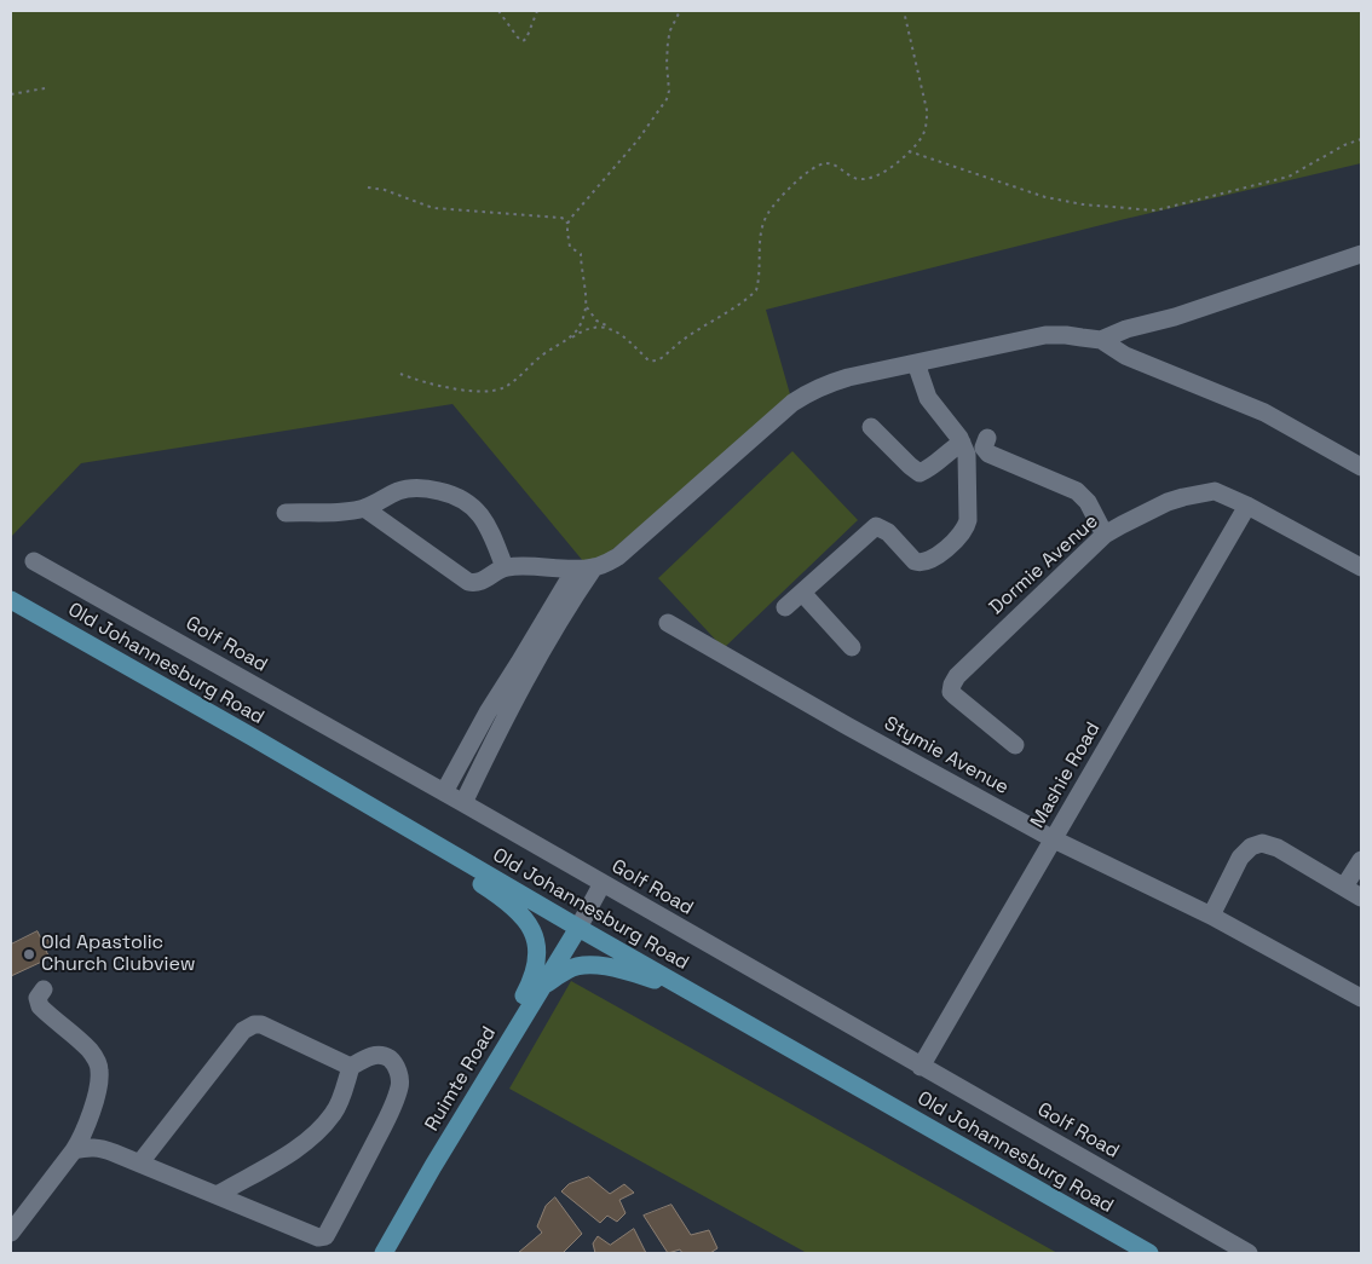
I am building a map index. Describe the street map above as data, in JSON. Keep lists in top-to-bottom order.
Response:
{
  "streets": {
    "main road": ["Old Johannesburg Road", "Ruimte Road"],
    "street": [
      "Dormie Avenue",
      "Golf Road",
      "Stymie Avenue",
      "Mashie Road"
    ]
  },
  "crossings": [
    ["Dormie Avenue", "Mashie Road"],
    ["Golf Road", "Mashie Road"],
    ["Old Johannesburg Road", "Ruimte Road"],
    ["Stymie Avenue", "Mashie Road"]
  ],
  "places": ["Old Apastolic Church Clubview"]
}
